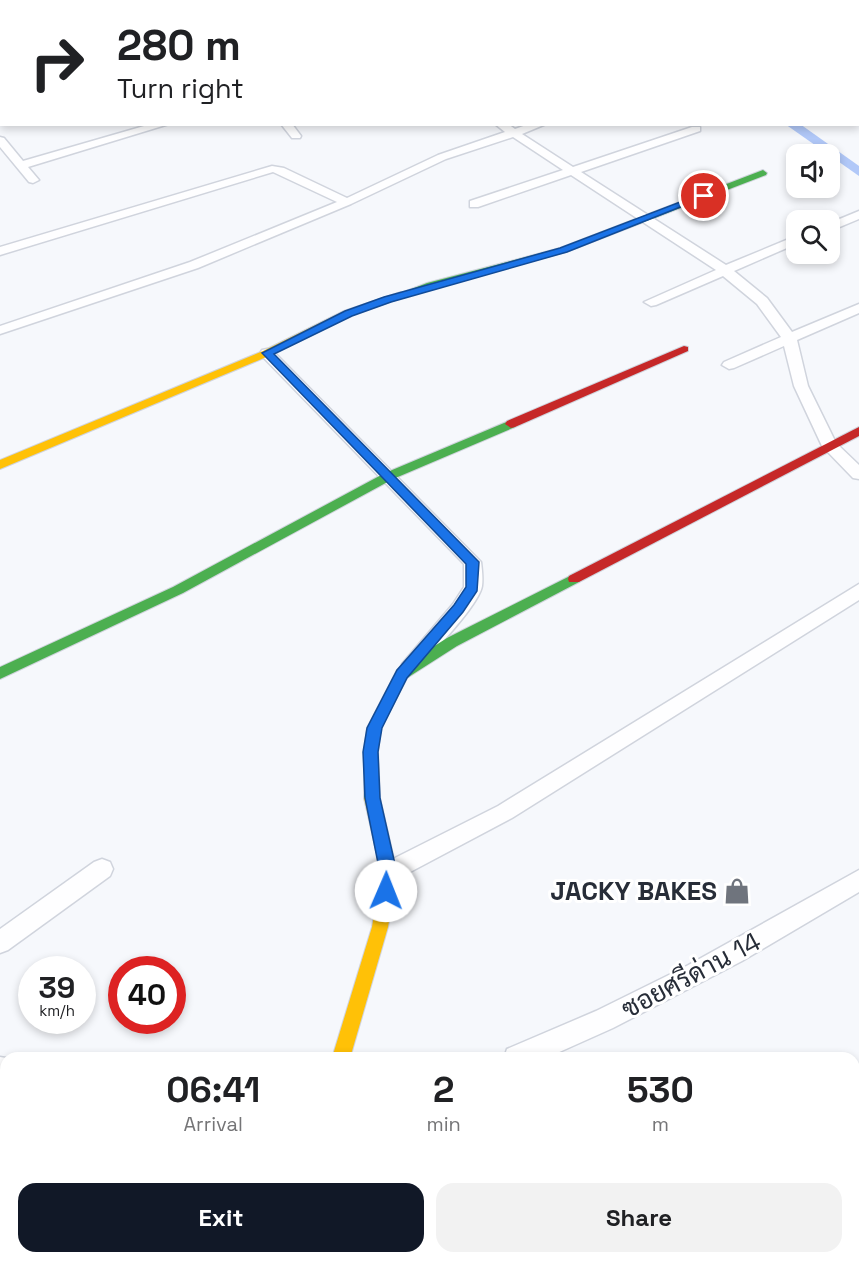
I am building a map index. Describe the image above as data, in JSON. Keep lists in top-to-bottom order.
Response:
{
  "streets": {
    "street": ["ซอยศรีด่าน 14"]
  },
  "places": {
    "shop": ["JACKY BAKES"]
  },
  "page": {
    "turn": ["280 m", "Turn right"],
    "speed": "39 km/h",
    "limit": "40",
    "eta": [
      "06:41",
      "Arrival",
      "2",
      "min",
      "530",
      "m"
    ],
    "buttons": ["Exit", "Share"]
  }
}
